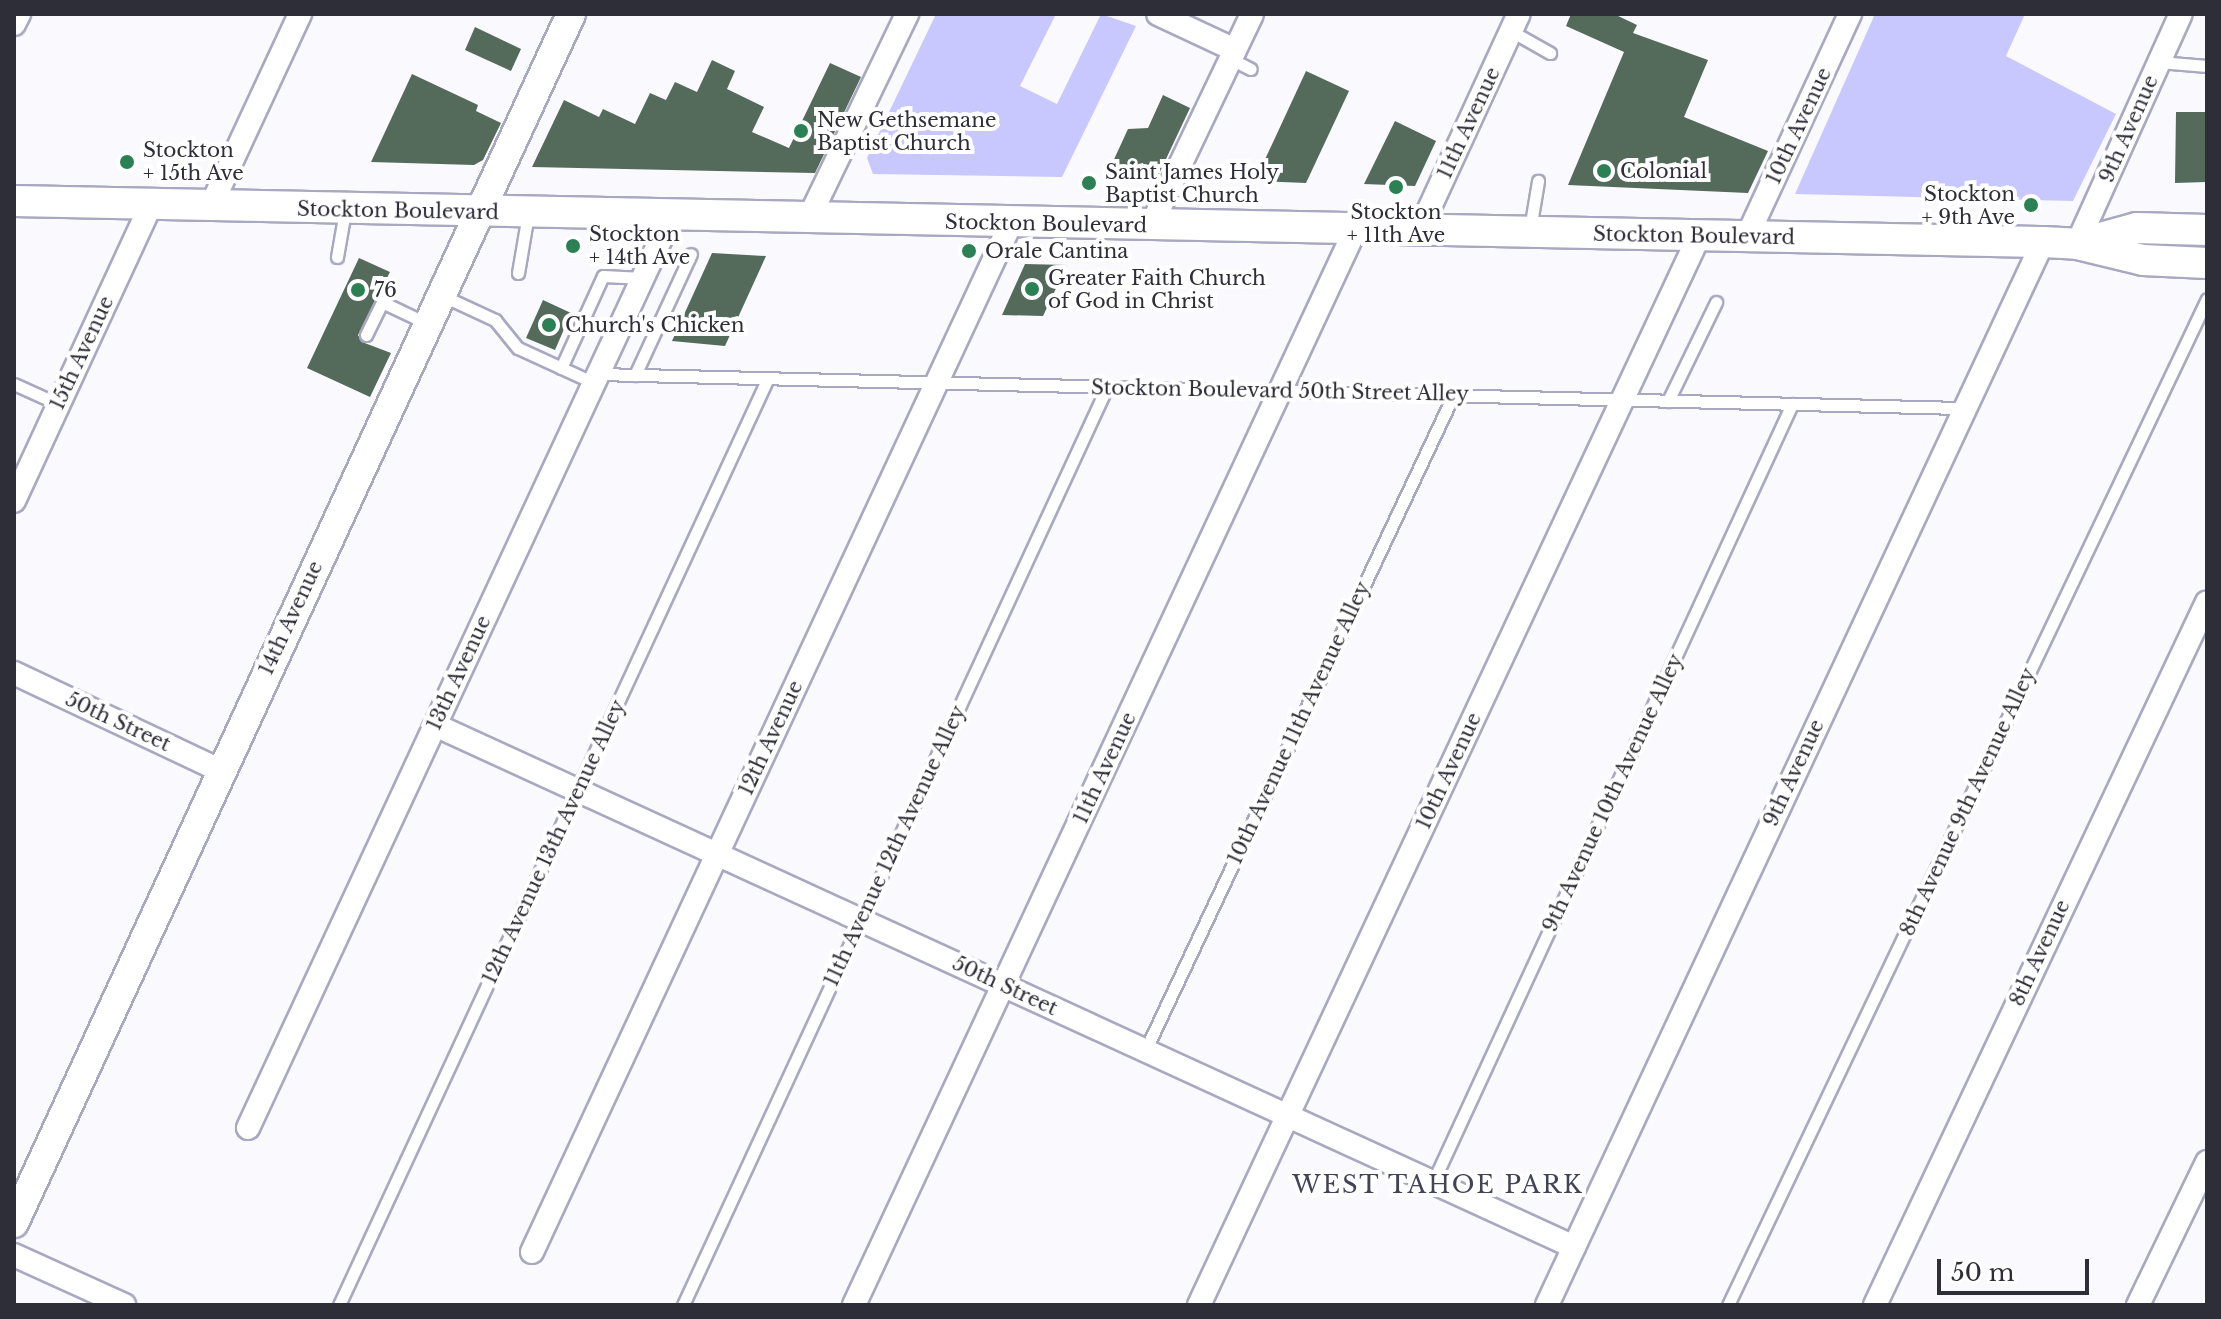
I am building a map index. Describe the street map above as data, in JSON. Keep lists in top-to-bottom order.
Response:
{
  "streets": {
    "main road": ["Stockton Boulevard"],
    "street": [
      "11th Avenue",
      "10th Avenue",
      "9th Avenue",
      "15th Avenue",
      "14th Avenue",
      "13th Avenue",
      "50th Street",
      "12th Avenue",
      "8th Avenue"
    ],
    "lane": [
      "Stockton Boulevard 50th Street Alley",
      "10th Avenue 11th Avenue Alley",
      "9th Avenue 10th Avenue Alley",
      "8th Avenue 9th Avenue Alley",
      "12th Avenue 13th Avenue Alley",
      "11th Avenue 12th Avenue Alley"
    ]
  },
  "crossings": [
    ["11th Avenue", "Stockton Boulevard"],
    ["11th Avenue", "Stockton Boulevard 50th Street Alley"],
    ["11th Avenue", "50th Street"],
    ["10th Avenue", "Stockton Boulevard"],
    ["10th Avenue", "Stockton Boulevard 50th Street Alley"],
    ["10th Avenue", "50th Street"],
    ["9th Avenue", "Stockton Boulevard"],
    ["9th Avenue", "Stockton Boulevard 50th Street Alley"],
    ["9th Avenue", "50th Street"],
    ["Stockton Boulevard", "15th Avenue"],
    ["Stockton Boulevard", "14th Avenue"],
    ["Stockton Boulevard", "13th Avenue"],
    ["Stockton Boulevard", "12th Avenue"],
    ["Stockton Boulevard 50th Street Alley", "13th Avenue"],
    ["Stockton Boulevard 50th Street Alley", "10th Avenue 11th Avenue Alley"],
    ["Stockton Boulevard 50th Street Alley", "12th Avenue"],
    ["Stockton Boulevard 50th Street Alley", "9th Avenue 10th Avenue Alley"],
    ["Stockton Boulevard 50th Street Alley", "12th Avenue 13th Avenue Alley"],
    ["Stockton Boulevard 50th Street Alley", "11th Avenue 12th Avenue Alley"],
    ["14th Avenue", "50th Street"],
    ["13th Avenue", "50th Street"],
    ["50th Street", "10th Avenue 11th Avenue Alley"],
    ["50th Street", "12th Avenue"],
    ["50th Street", "9th Avenue 10th Avenue Alley"],
    ["50th Street", "12th Avenue 13th Avenue Alley"],
    ["50th Street", "11th Avenue 12th Avenue Alley"]
  ],
  "districts": ["WEST TAHOE PARK"],
  "places": [
    "New Gethsemane Baptist Church",
    "Stockton + 15th Ave",
    "Colonial",
    "Saint James Holy Baptist Church",
    "Stockton + 11th Ave",
    "Stockton + 9th Ave",
    "Stockton + 14th Ave",
    "Orale Cantina",
    "Greater Faith Church of God in Christ",
    "76",
    "Church's Chicken"
  ],
  "scale_bar": "50 m"
}
